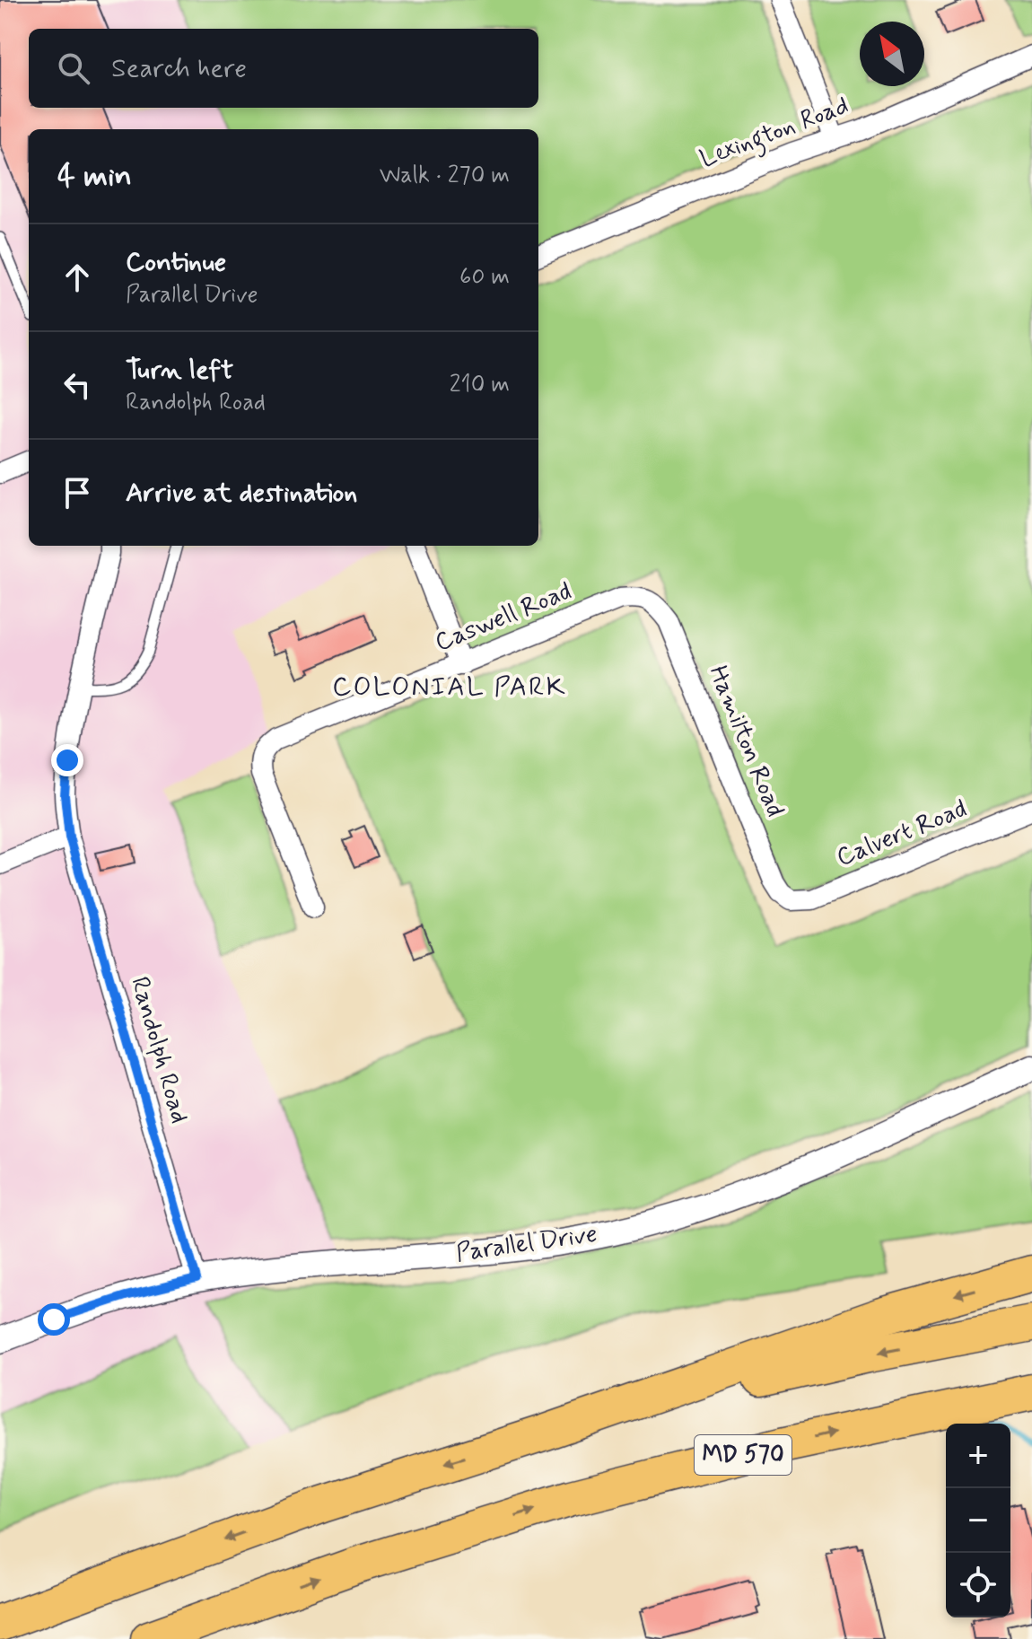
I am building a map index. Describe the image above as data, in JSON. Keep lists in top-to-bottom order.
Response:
{
  "streets": {
    "highway": ["MD 570"],
    "street": [
      "Lexington Road",
      "Caswell Road",
      "Hamilton Road",
      "Calvert Road",
      "Randolph Road",
      "Parallel Drive"
    ]
  },
  "crossings": [
    ["Caswell Road", "Hamilton Road"],
    ["Hamilton Road", "Calvert Road"],
    ["Randolph Road", "Parallel Drive"]
  ],
  "districts": ["COLONIAL PARK"],
  "north": "top left",
  "page": {
    "search": "Search here",
    "heading": ["4 min", "Walk · 270 m"],
    "list": [
      ["Continue", "Parallel Drive", "60 m"],
      ["Turn left", "Randolph Road", "210 m"],
      "Arrive at destination"
    ],
    "map_buttons": ["+", "−"]
  }
}
